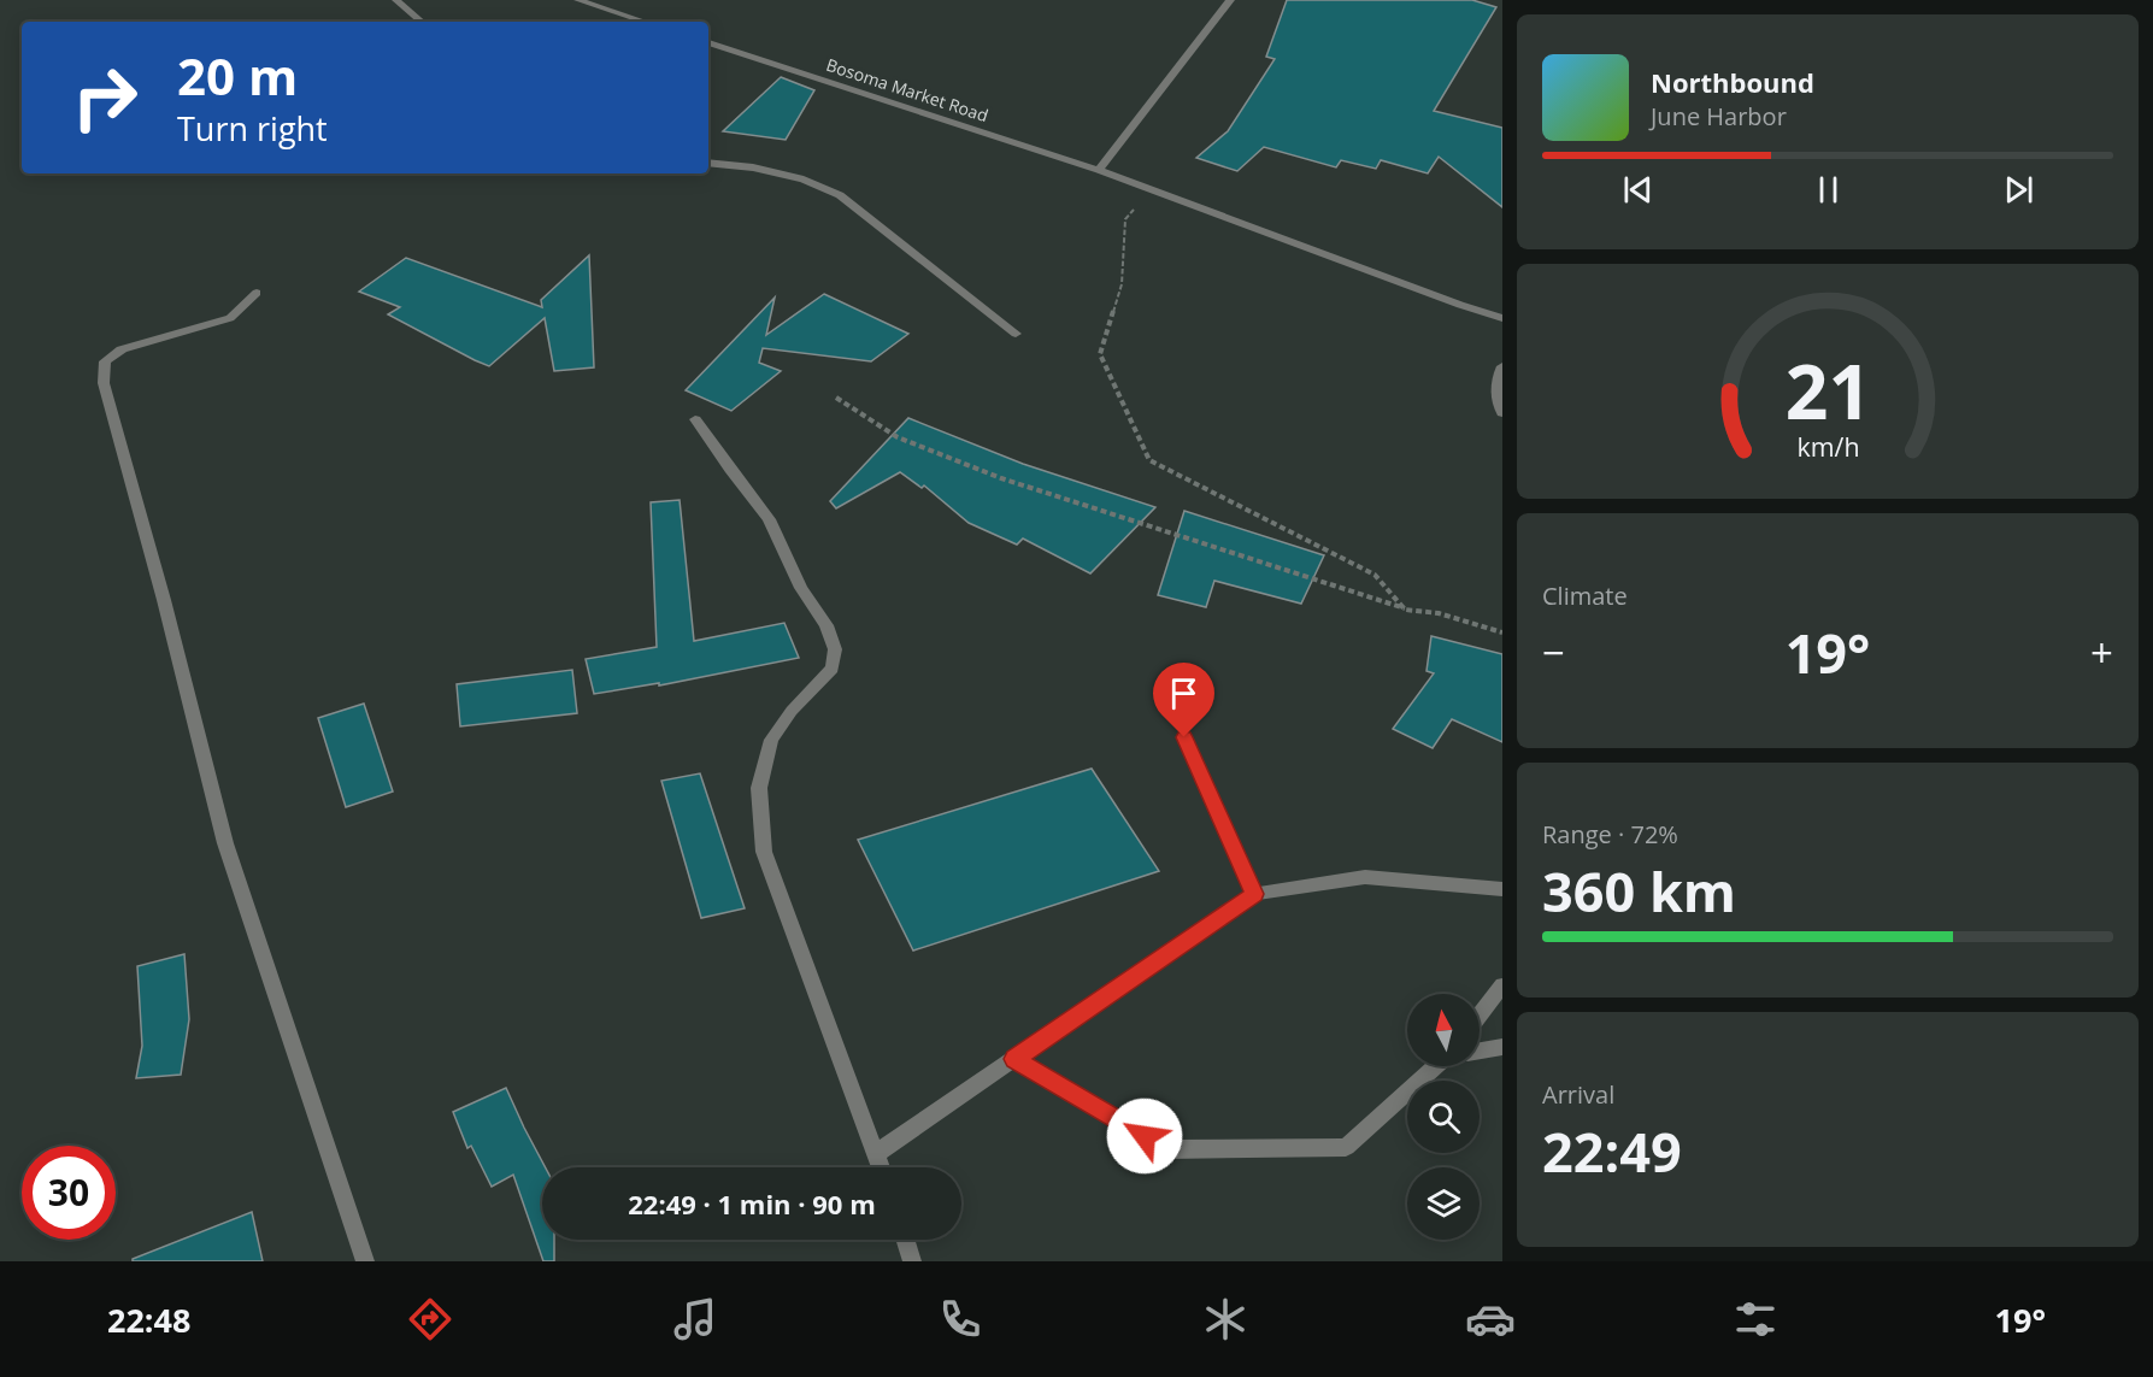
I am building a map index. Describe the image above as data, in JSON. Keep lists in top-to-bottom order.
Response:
{
  "streets": {
    "street": ["Bosoma Market Road"]
  },
  "north": "top",
  "page": {
    "turn": ["20 m", "Turn right"],
    "song": ["Northbound", "June Harbor"],
    "tile": [
      "Climate",
      ["Range · 72%", "360 km"],
      ["Arrival", "22:49"]
    ],
    "heat": ["−", "19°", "+"],
    "limit": "30",
    "trip": "22:49 · 1 min · 90 m",
    "tabs": ["22:48", "19°"],
    "gauge": ["21", "km/h"]
  }
}
